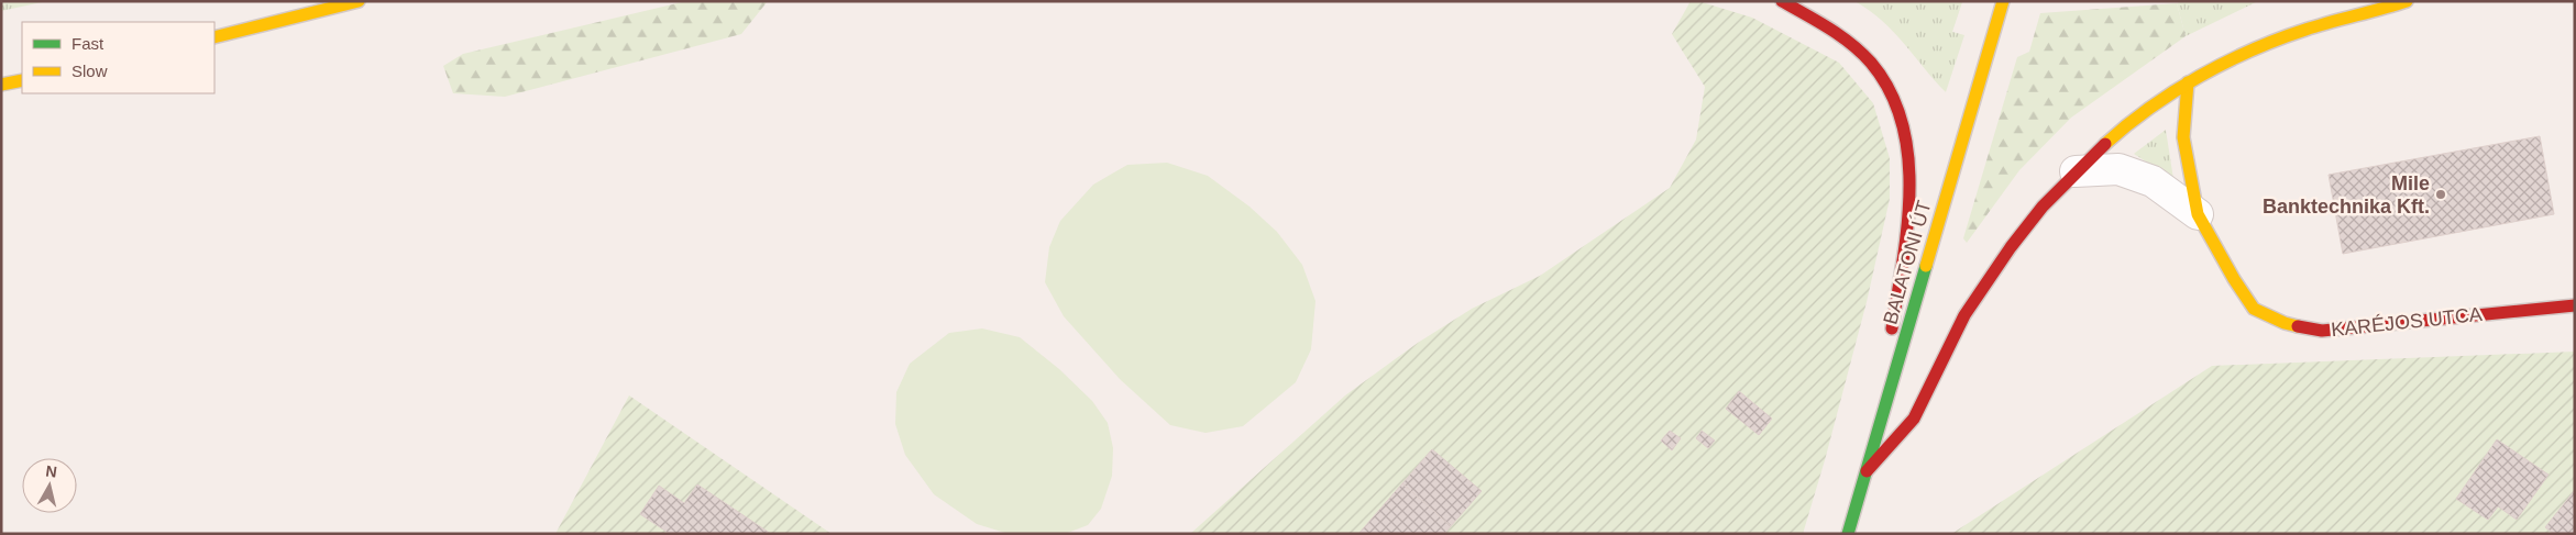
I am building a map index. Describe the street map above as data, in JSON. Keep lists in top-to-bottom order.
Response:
{
  "streets": {
    "main road": ["BALATONI ÚT", "KARÉJOS UTCA"]
  },
  "places": ["Mile Banktechnika Kft."],
  "legend": ["Fast", "Slow"],
  "north": "top"
}
